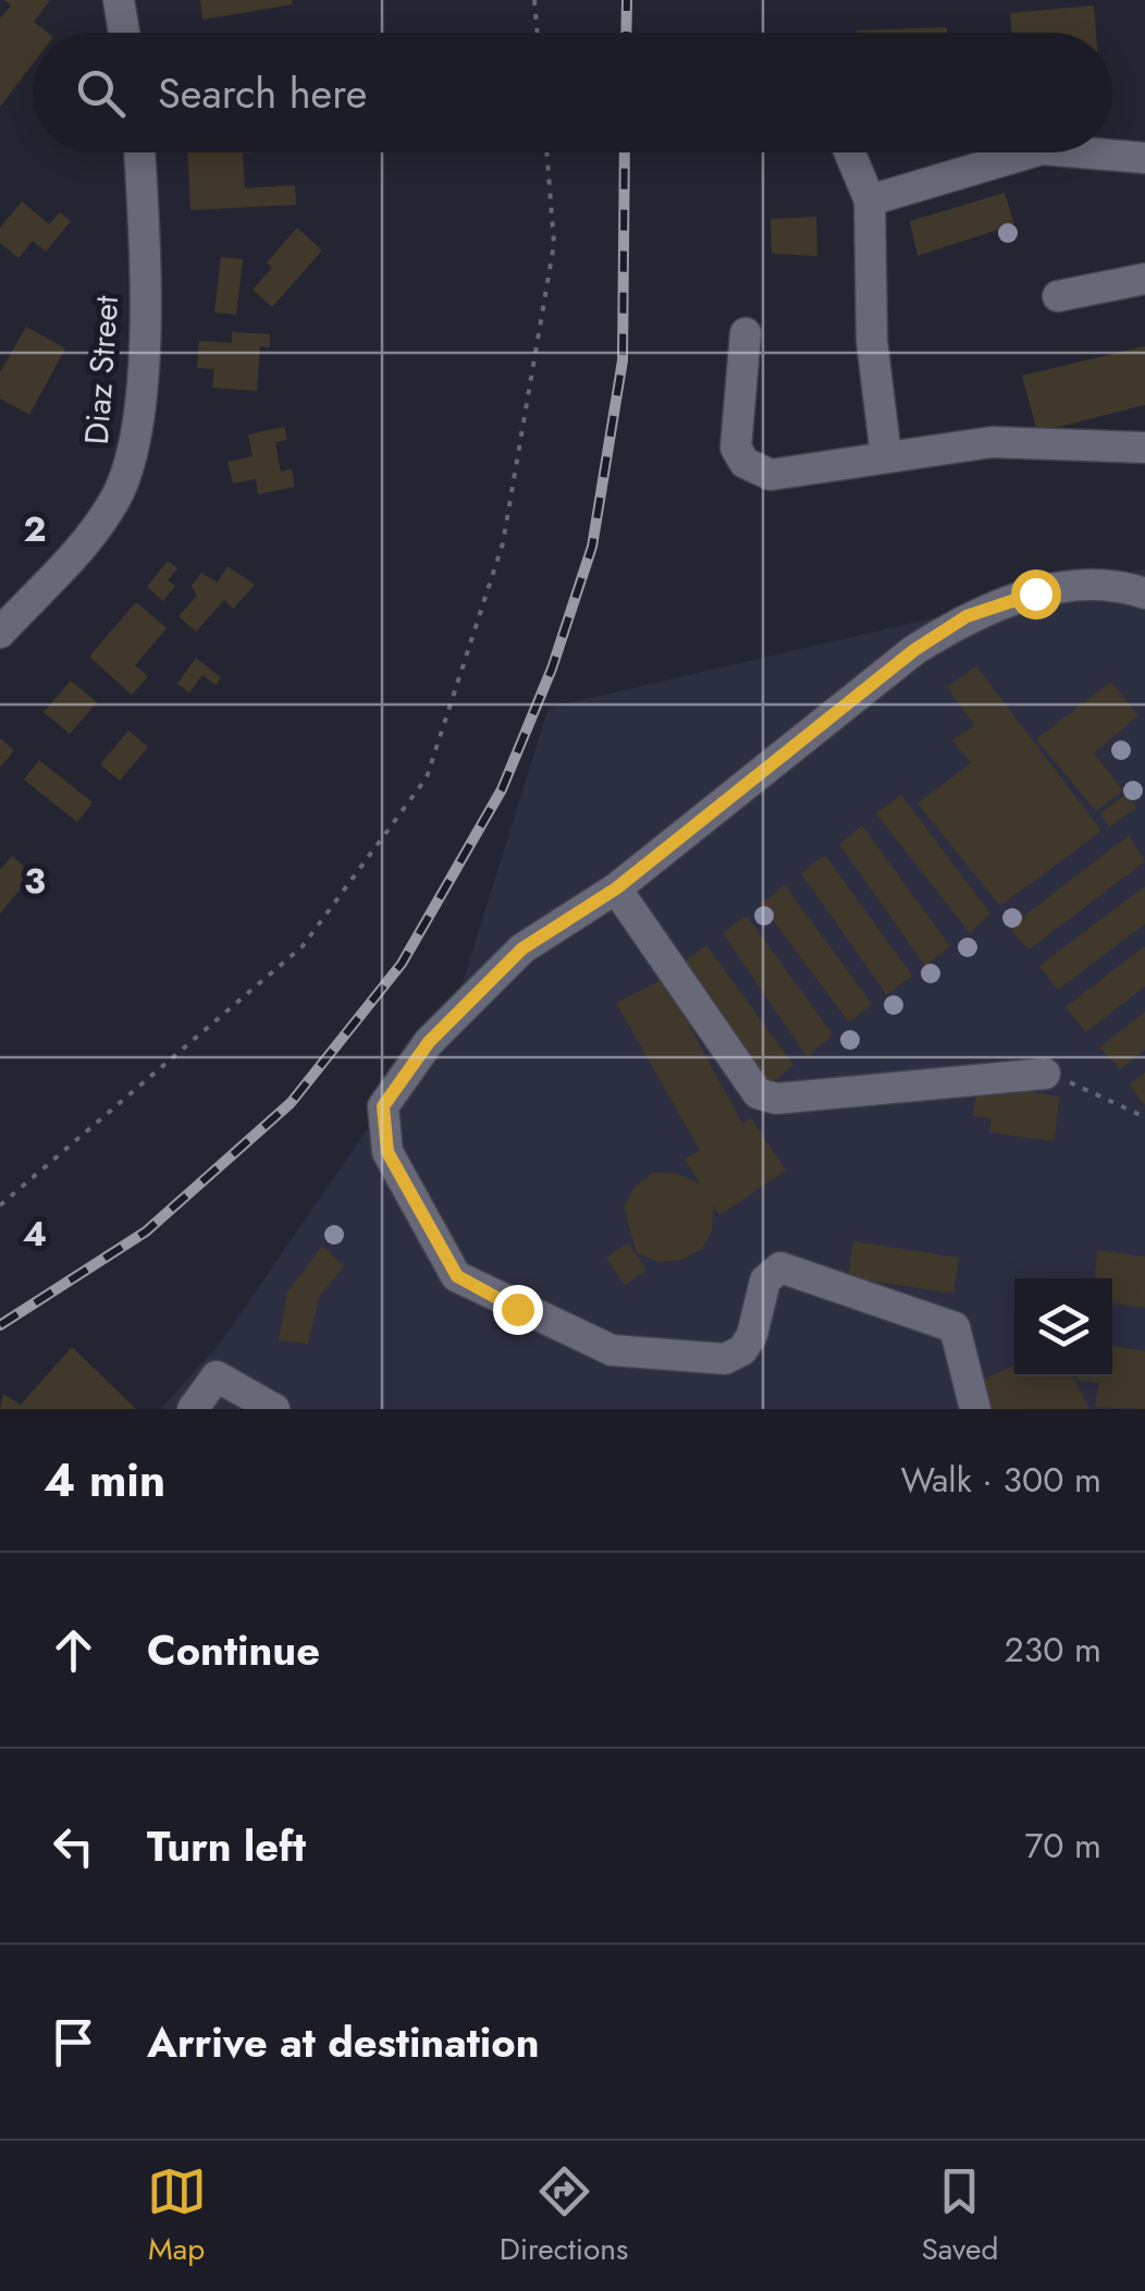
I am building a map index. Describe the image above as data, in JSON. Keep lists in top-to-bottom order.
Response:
{
  "streets": {
    "street": ["Diaz Street"]
  },
  "page": {
    "search": "Search here",
    "heading": ["4 min", "Walk · 300 m"],
    "list": [
      ["Continue", "230 m"],
      ["Turn left", "70 m"],
      "Arrive at destination"
    ],
    "nav": ["Map", "Directions", "Saved"]
  },
  "grid": {
    "rows": ["2", "3", "4"]
  }
}
